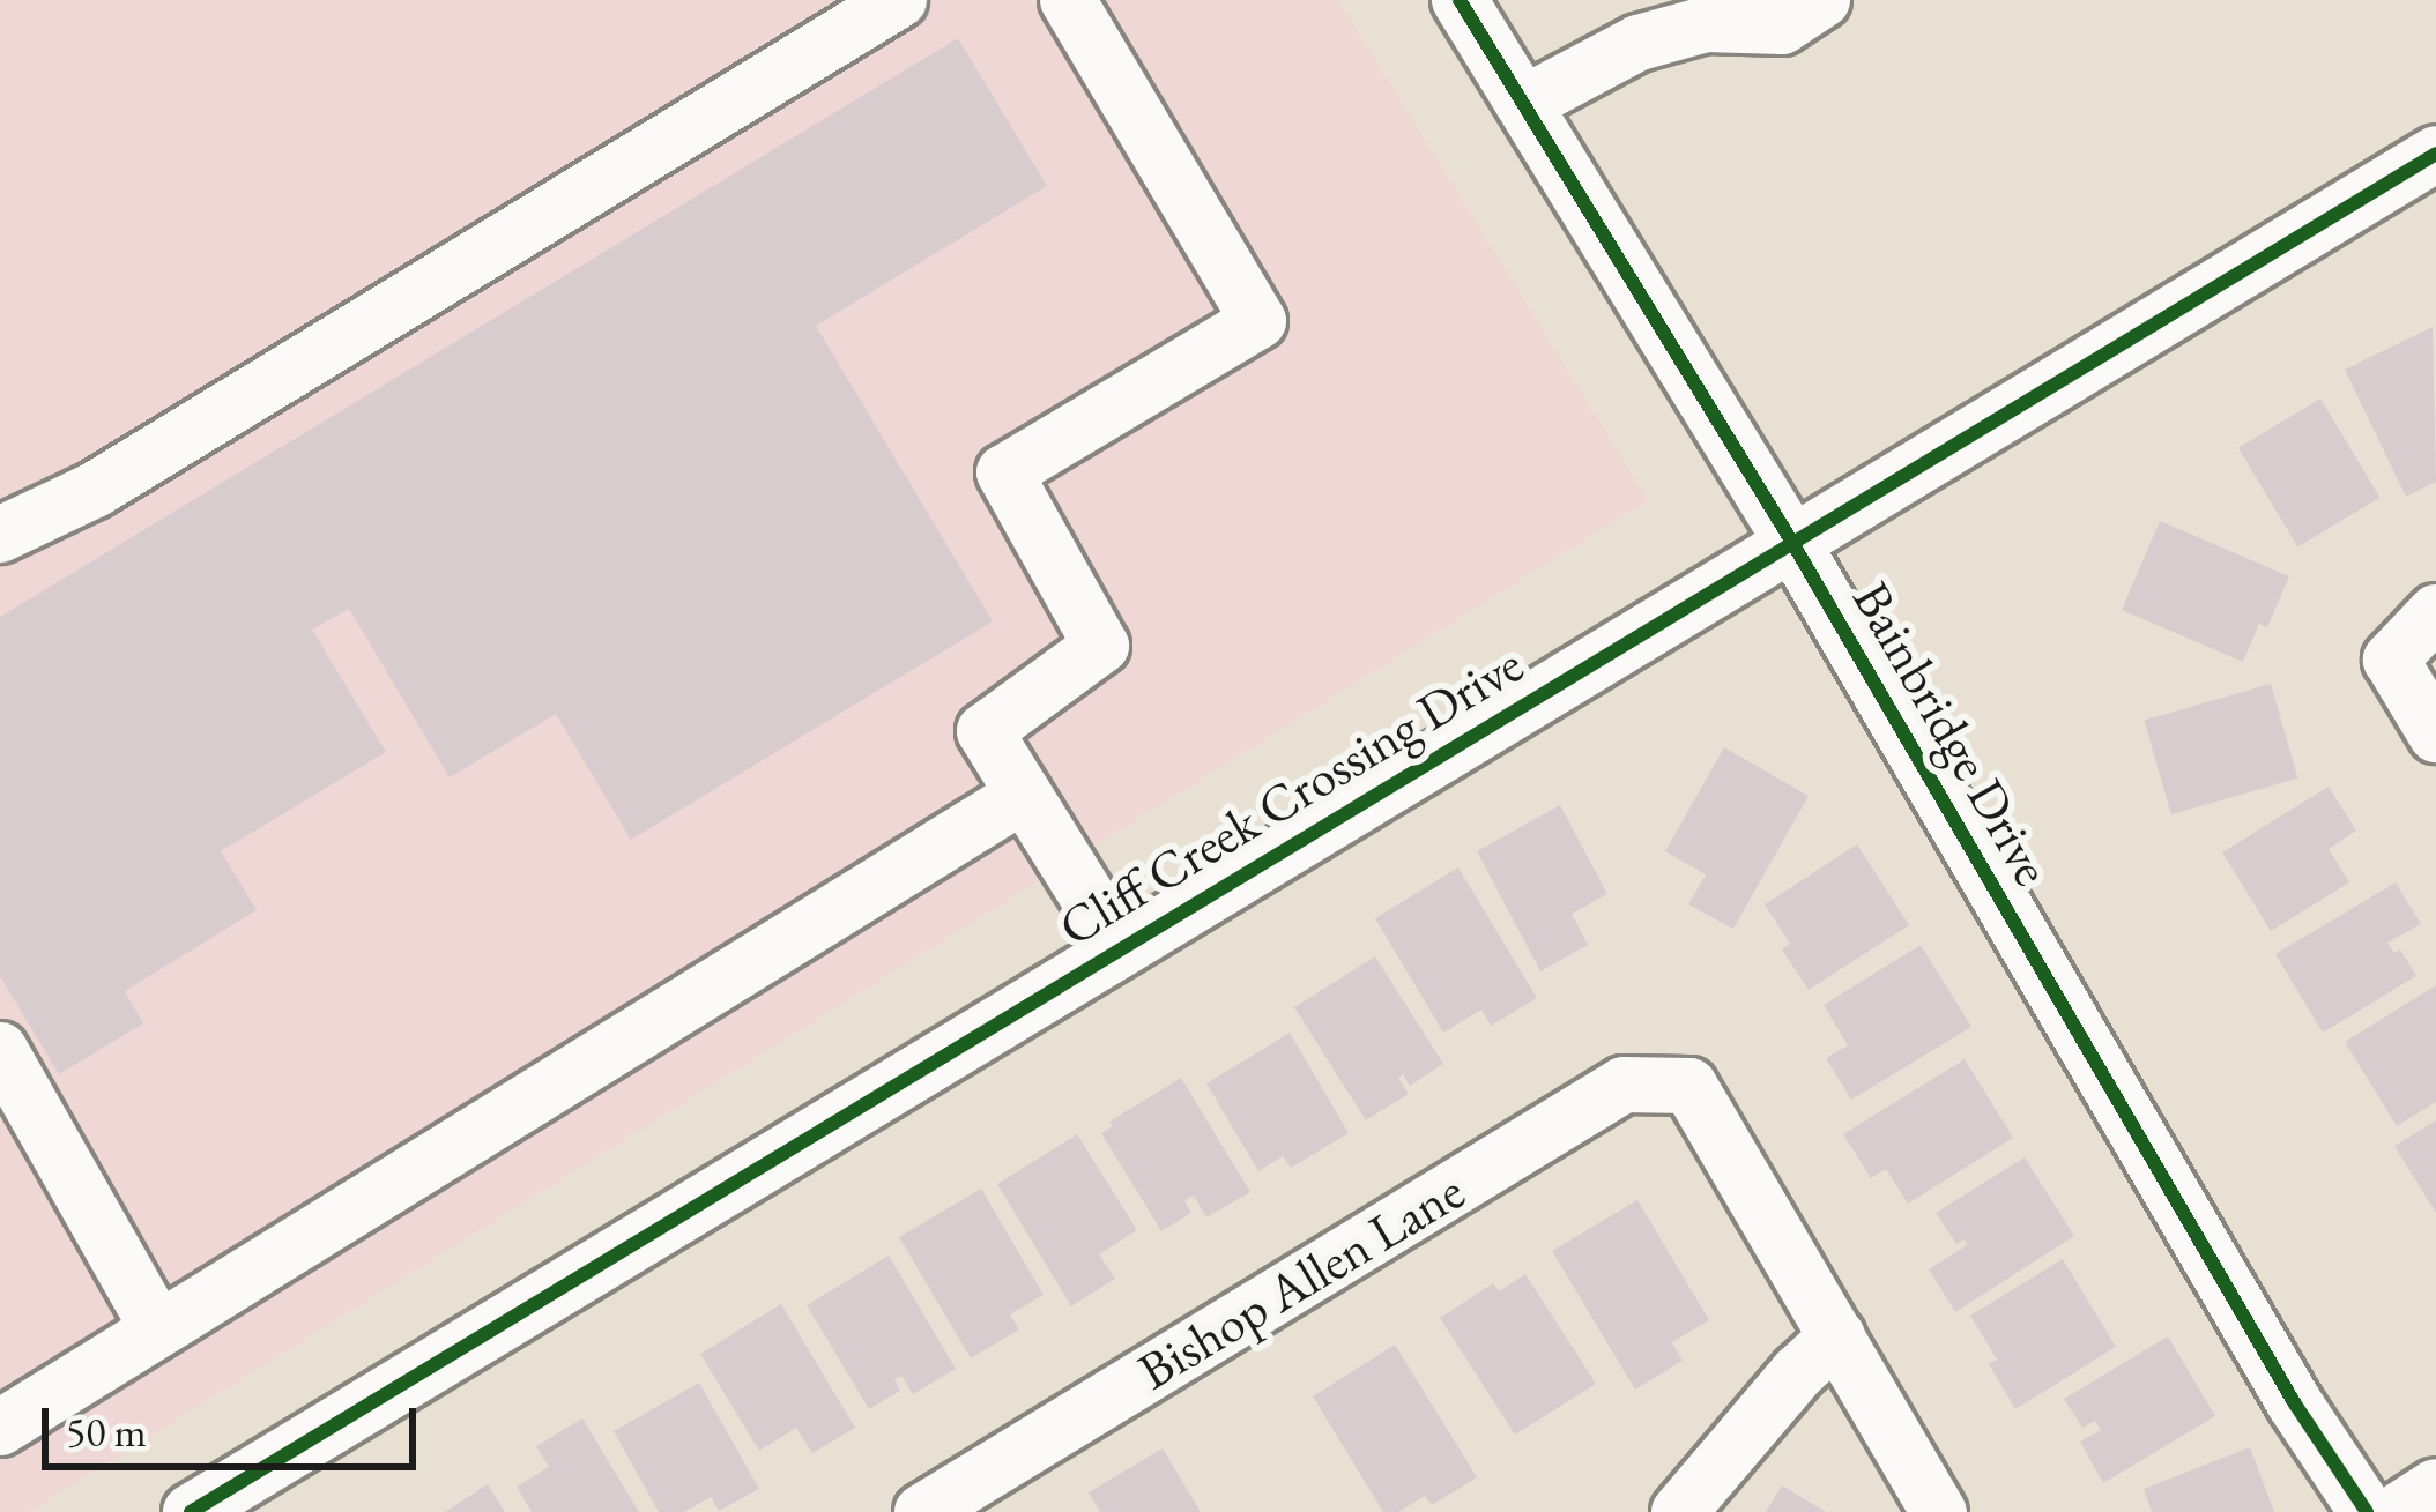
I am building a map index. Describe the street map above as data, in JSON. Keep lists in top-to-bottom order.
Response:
{
  "streets": {
    "street": ["Bainbridge Drive", "Cliff Creek Crossing Drive", "Bishop Allen Lane"]
  },
  "crossings": [
    ["Bainbridge Drive", "Cliff Creek Crossing Drive"]
  ],
  "scale_bar": "50 m"
}
